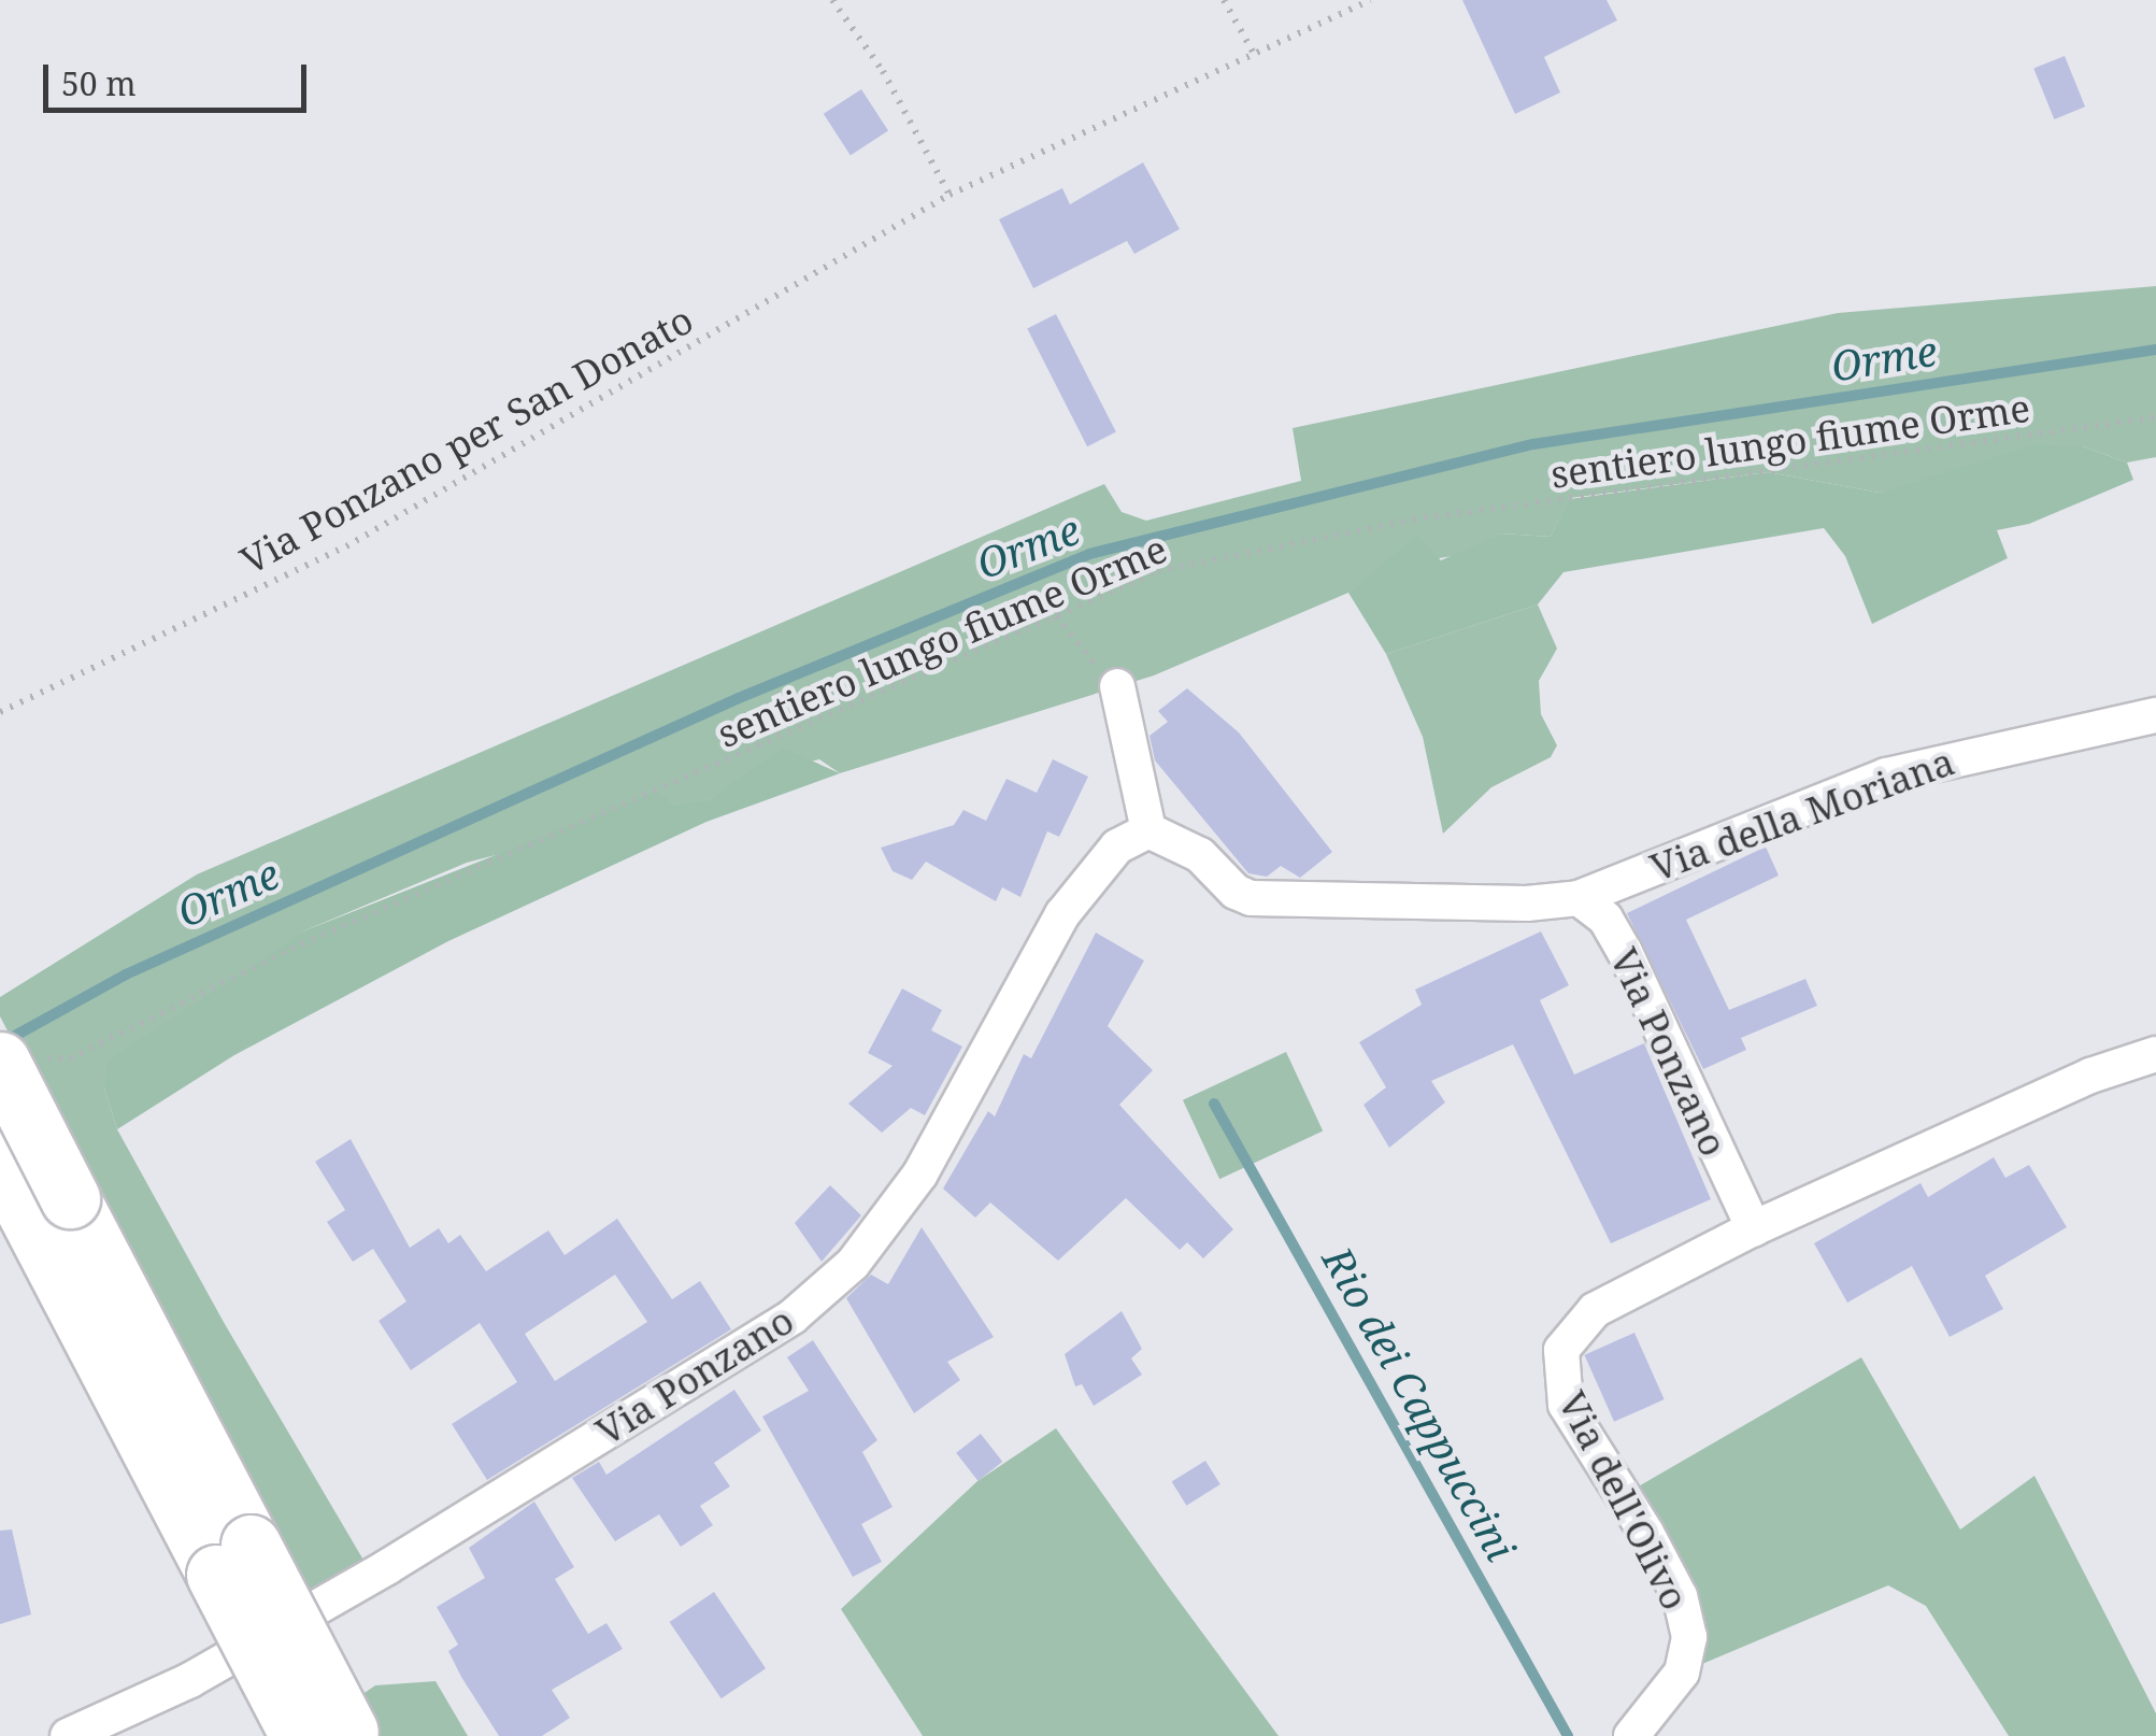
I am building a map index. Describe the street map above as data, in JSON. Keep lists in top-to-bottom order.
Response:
{
  "streets": {
    "street": ["Via della Moriana", "Via Ponzano", "Via dell'Olivo"],
    "path": ["Via Ponzano per San Donato", "sentiero lungo fiume Orme"]
  },
  "crossings": [
    ["Via della Moriana", "Via Ponzano"],
    ["Via Ponzano", "Via dell'Olivo"]
  ],
  "water": ["Orme", "Rio dei Cappuccini"],
  "scale_bar": "50 m"
}
